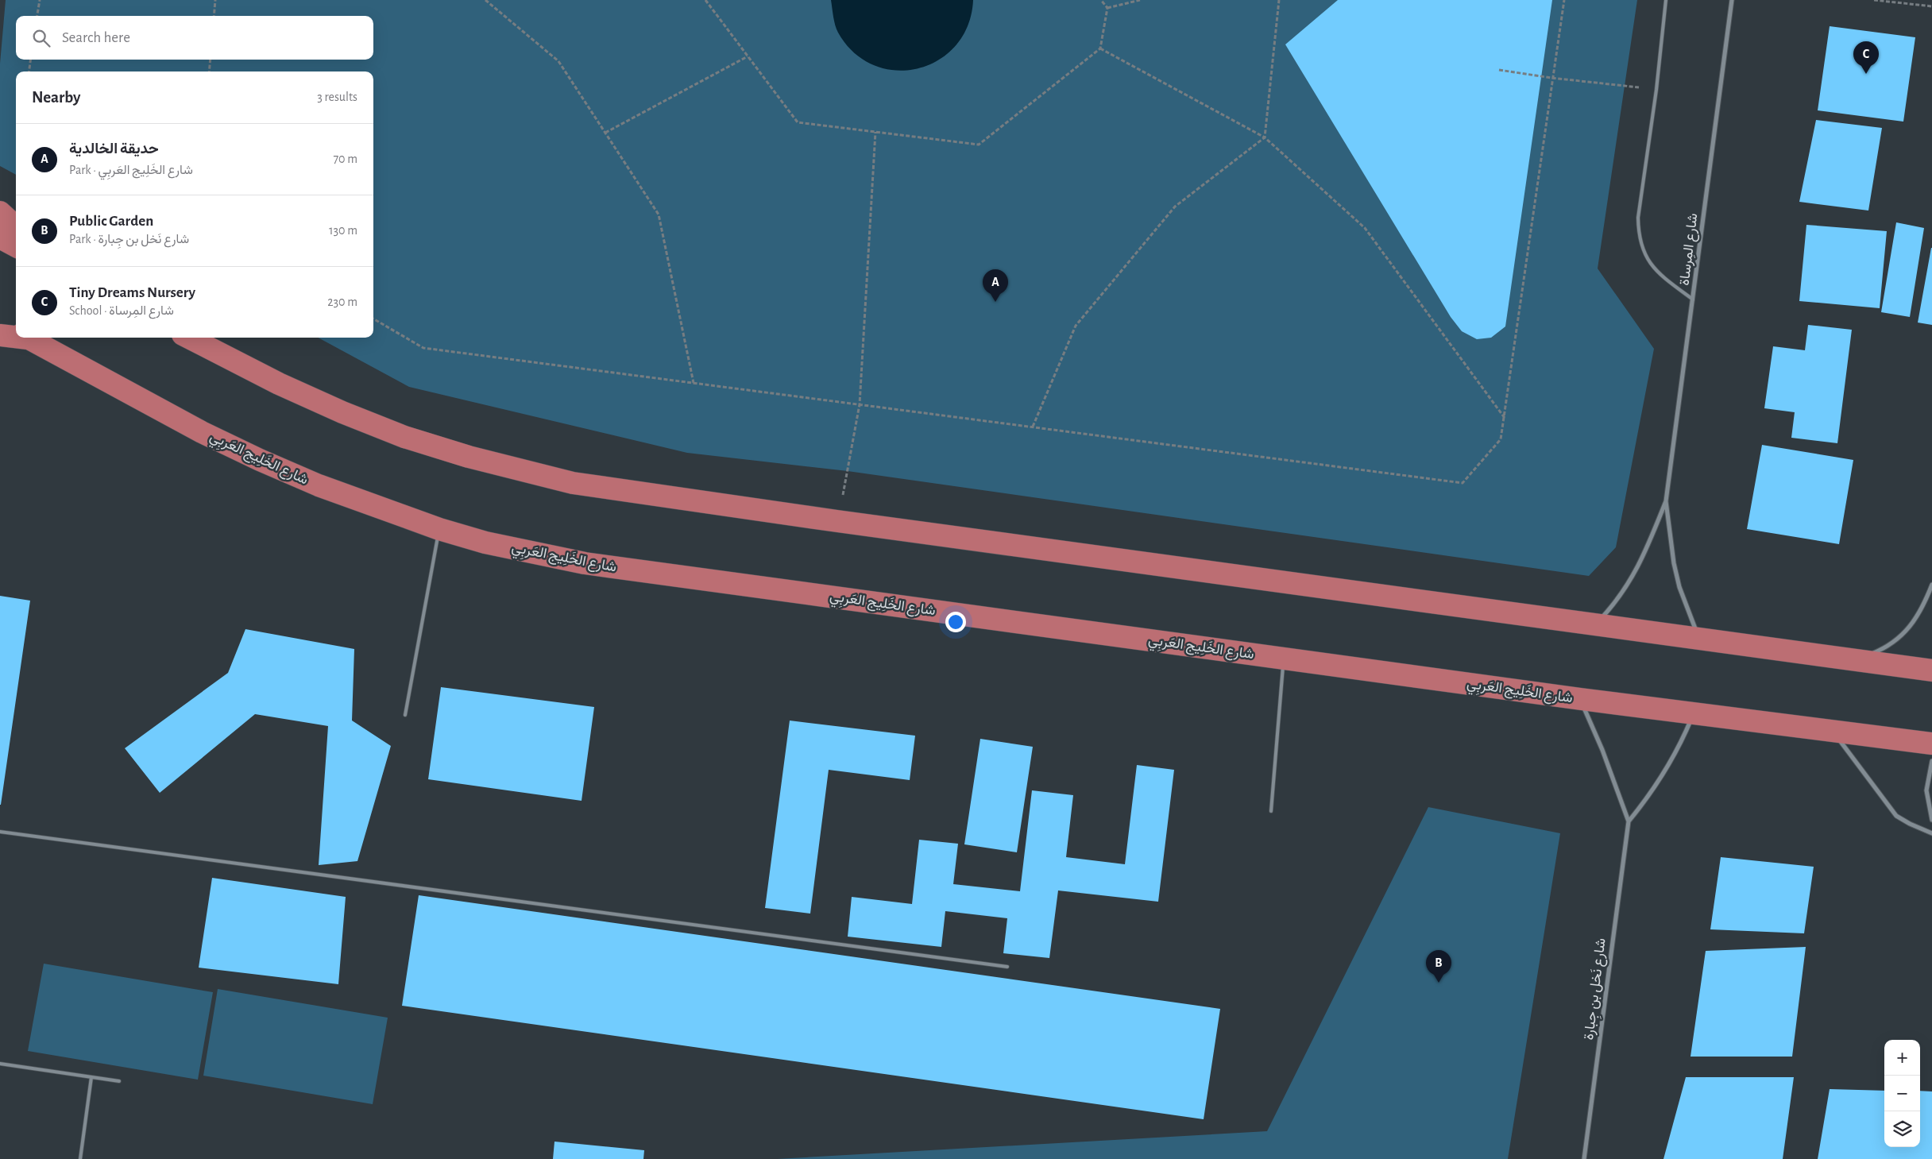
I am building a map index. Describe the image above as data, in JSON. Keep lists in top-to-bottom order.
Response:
{
  "streets": {
    "highway": ["شارع الخَلِيج العَربِي"],
    "street": ["شارع المِرساة", "شارع نَخل بن جِبارة"]
  },
  "crossings": [
    ["شارع الخَلِيج العَربِي", "شارع نَخل بن جِبارة"]
  ],
  "page": {
    "search": "Search here",
    "pins": ["C", "A", "B"],
    "heading": ["Nearby", "3 results"],
    "list": [
      {
        "mark": "A",
        "name": "حديقة الخالدية",
        "note": "Park · شارع الخَلِيج العَربِي",
        "value": "70 m"
      },
      {
        "mark": "B",
        "name": "Public Garden",
        "note": "Park · شارع نَخل بن جِبارة",
        "value": "130 m"
      },
      {
        "mark": "C",
        "name": "Tiny Dreams Nursery",
        "note": "School · شارع المِرساة",
        "value": "230 m"
      }
    ],
    "map_buttons": ["+", "−"]
  }
}
